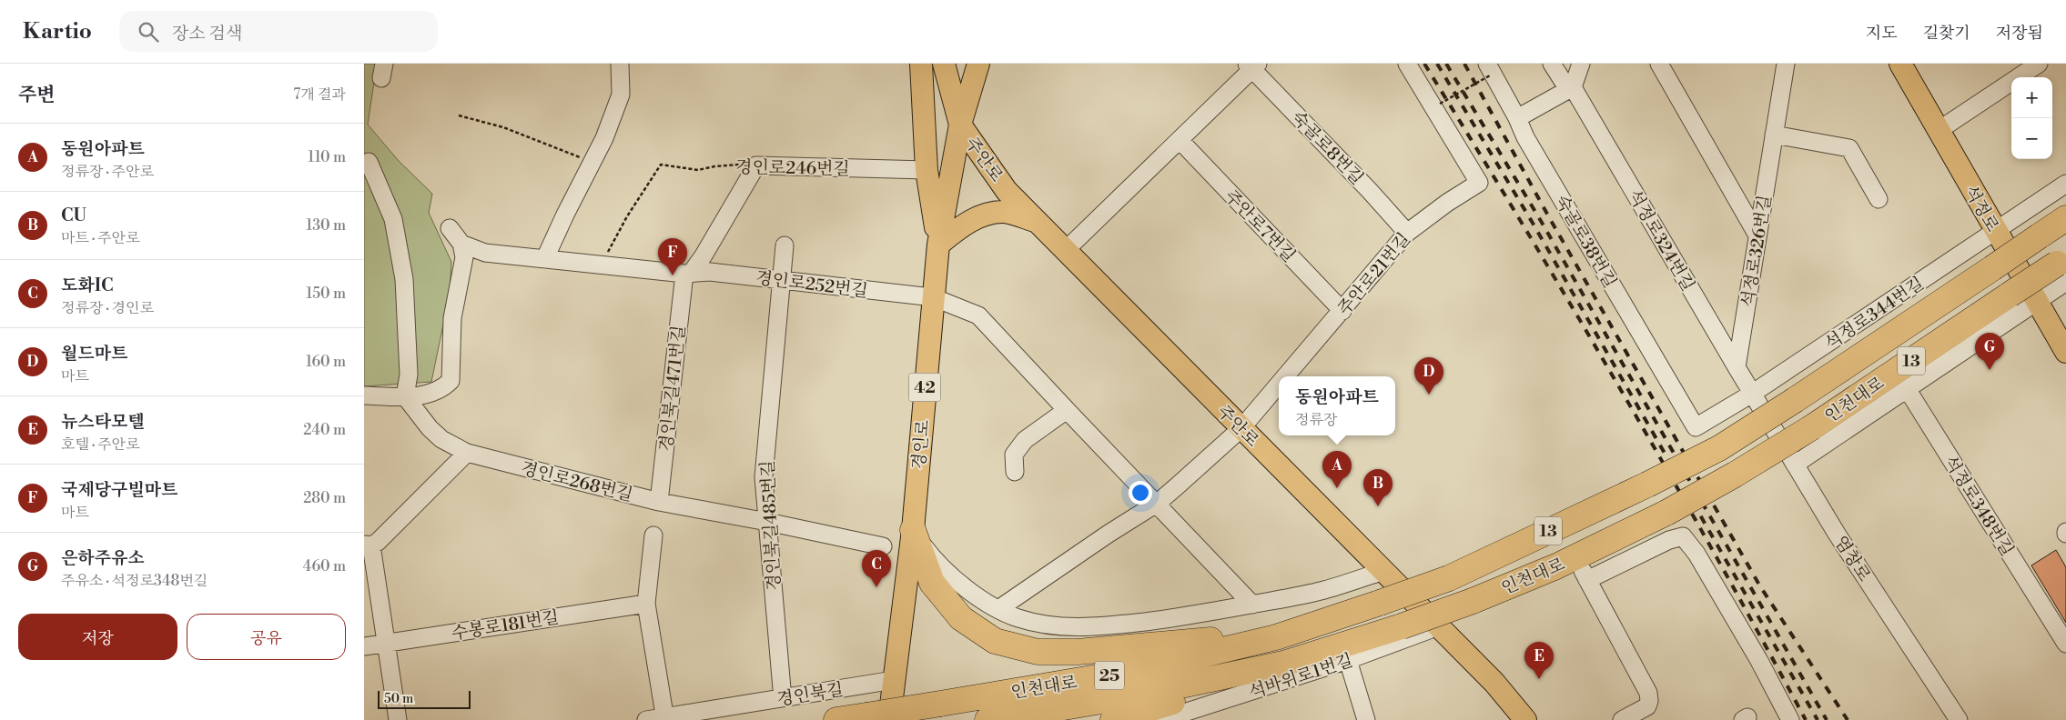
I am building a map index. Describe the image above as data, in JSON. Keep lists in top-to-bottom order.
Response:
{
  "streets": {
    "highway": ["13", "인천대로", "25"],
    "main road": [
      "주안로",
      "석정로",
      "42",
      "경인로"
    ],
    "street": [
      "숙골로8번길",
      "경인로246번길",
      "주안로7번길",
      "석정로324번길",
      "숙골로38번길",
      "석정로326번길",
      "주안로21번길",
      "경인로252번길",
      "석정로344번길",
      "경인북길471번길",
      "경인로268번길",
      "석정로348번길",
      "경인북길485번길",
      "염창로",
      "수봉로181번길",
      "석바위로1번길",
      "경인북길"
    ]
  },
  "crossings": [
    ["숙골로8번길", "주안로21번길"],
    ["주안로", "주안로21번길"],
    ["주안로", "경인로"],
    ["주안로", "석바위로1번길"],
    ["경인로246번길", "경인로252번길"],
    ["석정로", "석정로344번길"],
    ["주안로7번길", "주안로21번길"],
    ["석정로324번길", "석정로326번길"],
    ["석정로324번길", "석정로344번길"],
    ["석정로324번길", "염창로"],
    ["숙골로38번길", "석정로344번길"],
    ["주안로21번길", "경인로252번길"],
    ["경인로252번길", "경인북길471번길"],
    ["경인로252번길", "경인로"],
    ["경인로252번길", "경인북길485번길"],
    ["석정로344번길", "염창로"],
    ["경인북길471번길", "경인로268번길"],
    ["인천대로", "경인로"],
    ["경인로", "경인북길"],
    ["경인로268번길", "경인북길485번길"]
  ],
  "scale_bar": "50 m",
  "page": {
    "header": "Kartio",
    "search": "장소 검색",
    "nav": ["지도", "길찾기", "저장됨"],
    "heading": ["주변", "7개 결과"],
    "map_buttons": ["+", "−"],
    "list": [
      {
        "mark": "A",
        "name": "동원아파트",
        "note": "정류장 · 주안로",
        "value": "110 m"
      },
      {
        "mark": "B",
        "name": "CU",
        "note": "마트 · 주안로",
        "value": "130 m"
      },
      {
        "mark": "C",
        "name": "도화IC",
        "note": "정류장 · 경인로",
        "value": "150 m"
      },
      {
        "mark": "D",
        "name": "월드마트",
        "note": "마트",
        "value": "160 m"
      },
      {
        "mark": "E",
        "name": "뉴스타모텔",
        "note": "호텔 · 주안로",
        "value": "240 m"
      },
      {
        "mark": "F",
        "name": "국제당구빌마트",
        "note": "마트",
        "value": "280 m"
      },
      {
        "mark": "G",
        "name": "은하주유소",
        "note": "주유소 · 석정로348번길",
        "value": "460 m"
      }
    ],
    "pins": [
      "F",
      "G",
      "D",
      "A",
      "B",
      "C",
      "E"
    ],
    "popup": ["동원아파트", "정류장"],
    "buttons": ["저장", "공유"],
    "scale": "50 m"
  }
}
